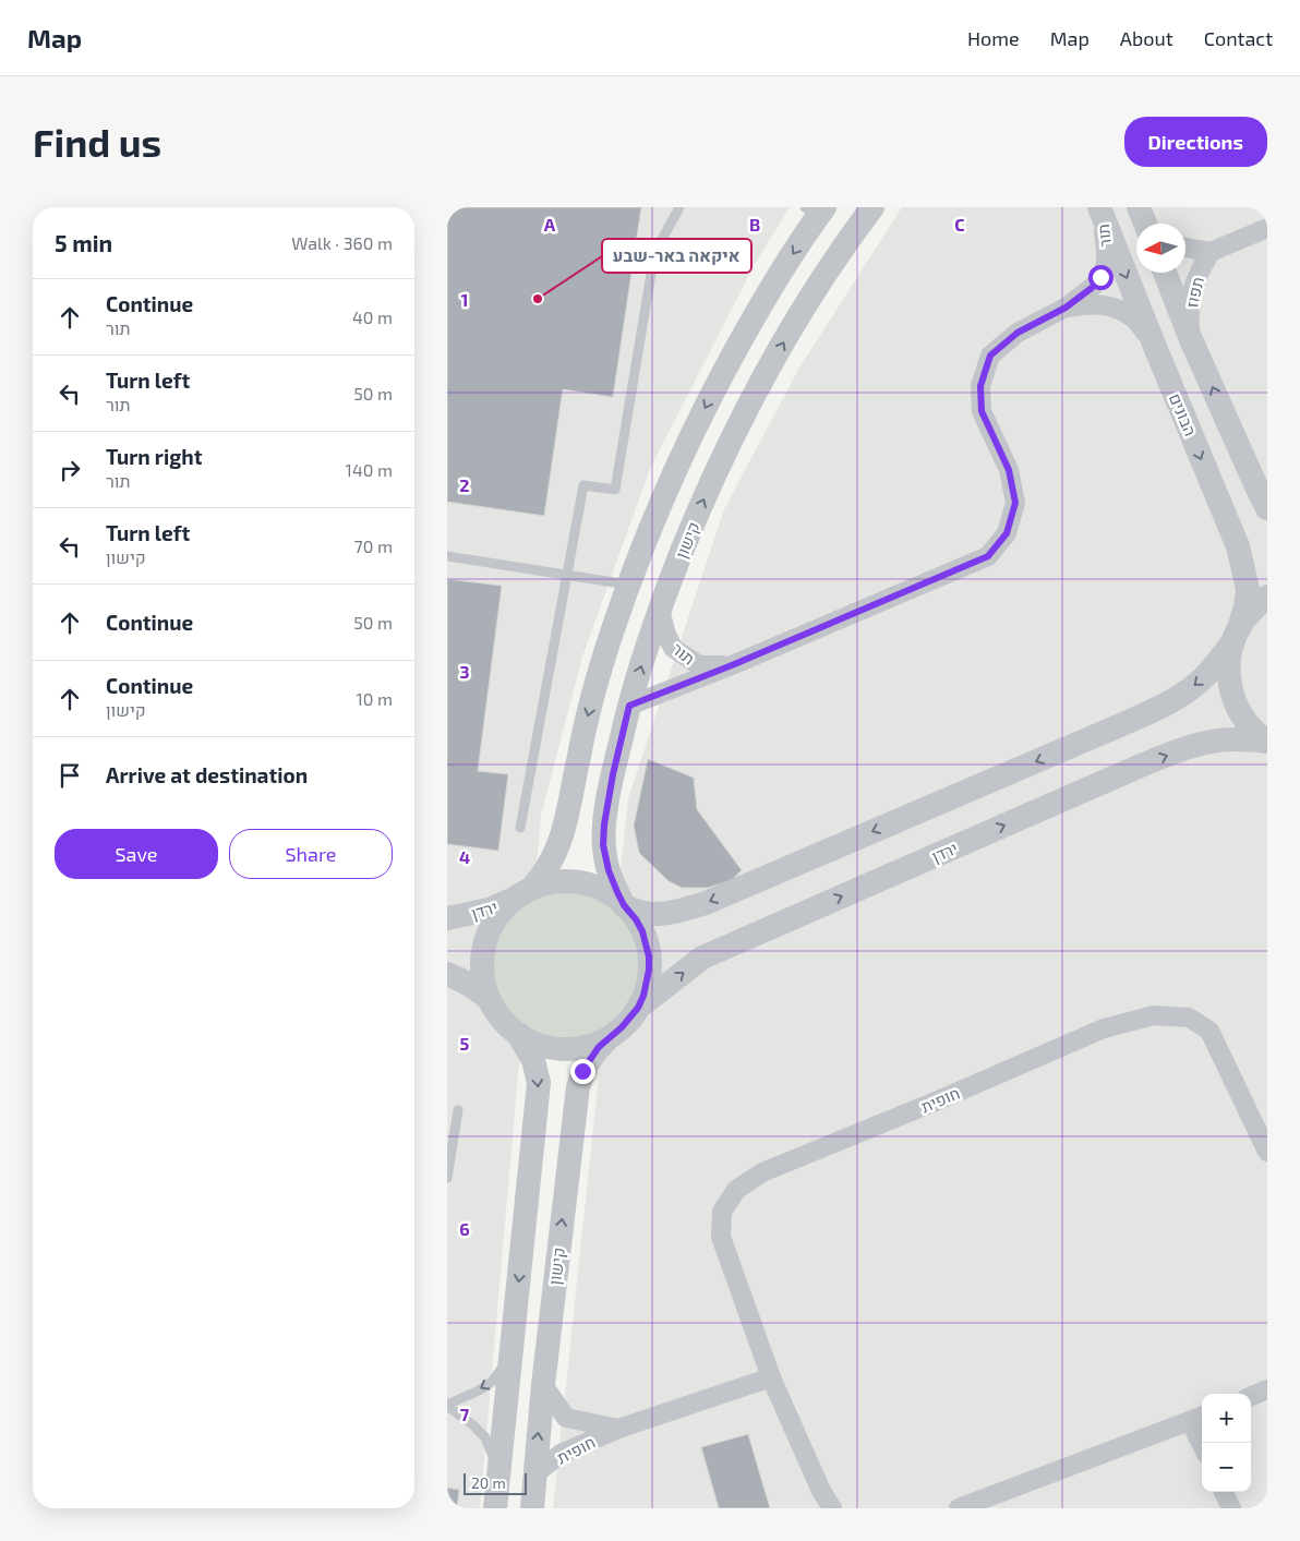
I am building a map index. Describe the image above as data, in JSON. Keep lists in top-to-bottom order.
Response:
{
  "streets": {
    "street": [
      "תור",
      "תפוז",
      "הבונים",
      "קישון",
      "ירדן",
      "חופית"
    ]
  },
  "crossings": [
    ["תור", "הבונים"],
    ["תור", "קישון"],
    ["הבונים", "ירדן"],
    ["קישון", "ירדן"],
    ["קישון", "חופית"]
  ],
  "places": ["איקאה באר-שבע"],
  "scale_bar": "20 m",
  "north": "left",
  "page": {
    "header": "Map",
    "nav": [
      "Home",
      "Map",
      "About",
      "Contact"
    ],
    "buttons": [
      "Directions",
      ["Save", "Share"]
    ],
    "title": "Find us",
    "heading": ["5 min", "Walk · 360 m"],
    "list": [
      ["Continue", "תור", "40 m"],
      ["Turn left", "תור", "50 m"],
      ["Turn right", "תור", "140 m"],
      ["Turn left", "קישון", "70 m"],
      ["Continue", "50 m"],
      ["Continue", "קישון", "10 m"],
      "Arrive at destination"
    ],
    "map_buttons": ["+", "−"],
    "scale": "20 m"
  },
  "grid": {
    "columns": ["A", "B", "C"],
    "rows": [
      "1",
      "2",
      "3",
      "4",
      "5",
      "6",
      "7"
    ]
  }
}
